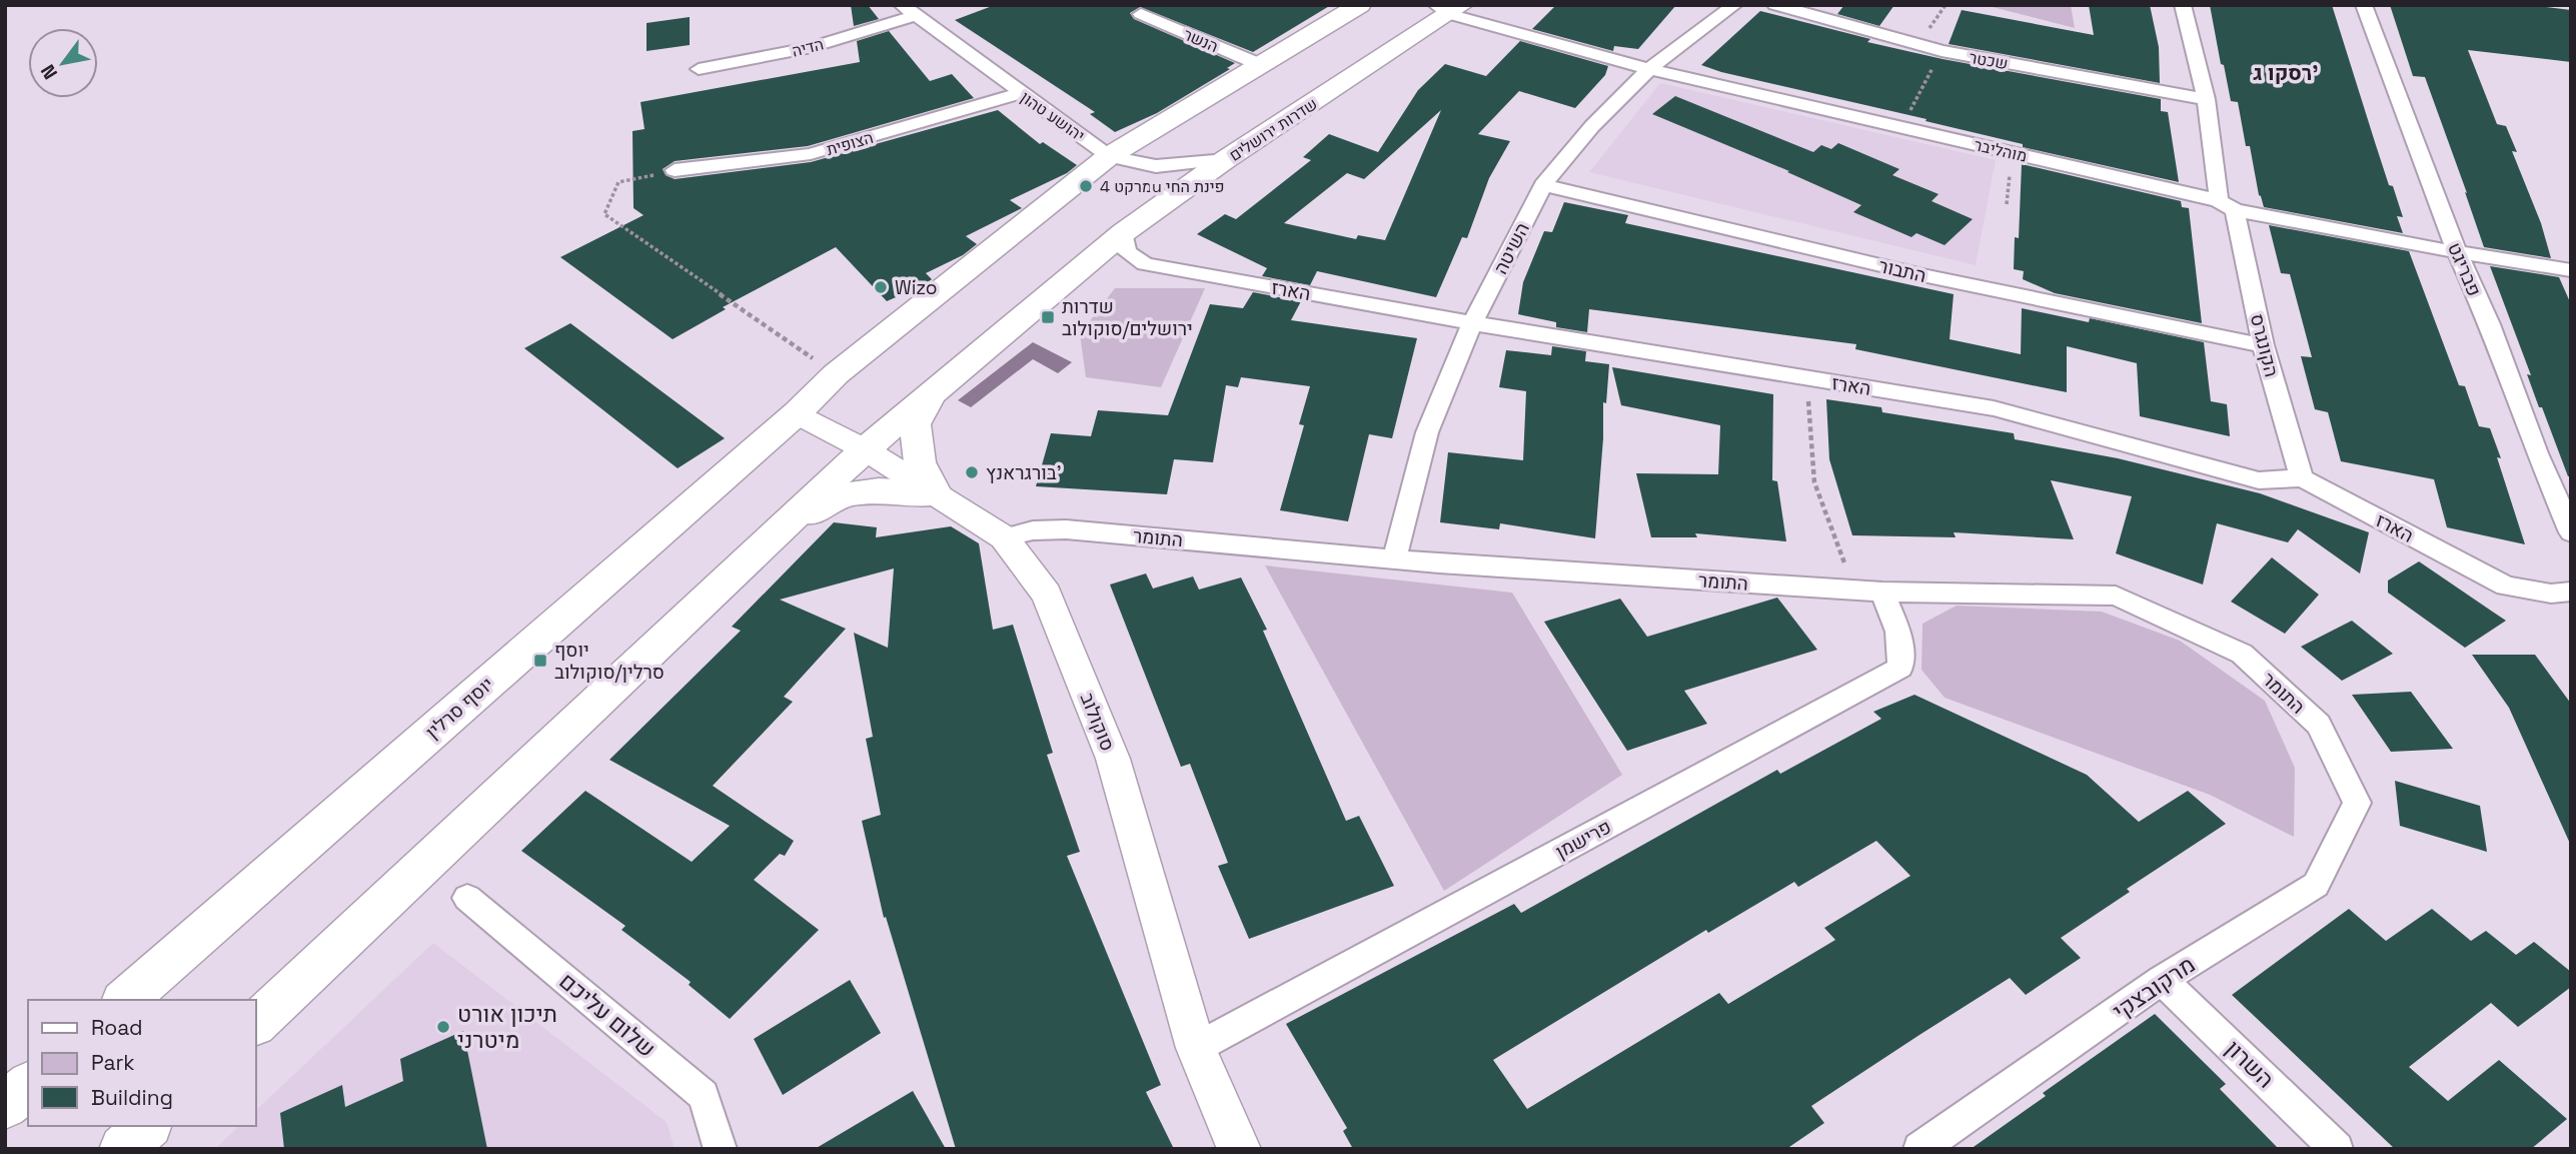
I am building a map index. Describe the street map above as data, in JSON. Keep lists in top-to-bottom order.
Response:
{
  "streets": {
    "main road": ["שדרות ירושלים", "יוסף סרלין"],
    "street": [
      "הנשר",
      "הדיה",
      "שכטר",
      "יהושע טהון",
      "הצופית",
      "מוהליבר",
      "השיטה",
      "פבריגט",
      "התבור",
      "הארז",
      "הקונגרס",
      "התומר",
      "סוקולוב",
      "פרישמן",
      "מרקובצקי",
      "שלום עליכם",
      "השרון"
    ]
  },
  "crossings": [
    ["הדיה", "יהושע טהון"],
    ["שכטר", "הקונגרס"],
    ["יהושע טהון", "שדרות ירושלים"],
    ["יהושע טהון", "הצופית"],
    ["שדרות ירושלים", "מוהליבר"],
    ["שדרות ירושלים", "הארז"],
    ["שדרות ירושלים", "סוקולוב"],
    ["מוהליבר", "השיטה"],
    ["מוהליבר", "פבריגט"],
    ["מוהליבר", "הקונגרס"],
    ["השיטה", "התבור"],
    ["השיטה", "הארז"],
    ["השיטה", "התומר"],
    ["התבור", "הקונגרס"],
    ["הארז", "הקונגרס"],
    ["התומר", "סוקולוב"],
    ["התומר", "פרישמן"],
    ["התומר", "מרקובצקי"],
    ["יוסף סרלין", "סוקולוב"],
    ["סוקולוב", "פרישמן"],
    ["מרקובצקי", "השרון"]
  ],
  "districts": ["רסקו ג'"],
  "places": {
    "other": [
      "מרקט 4u פינת החי",
      "Wizo",
      "בורגראנץ'",
      "תיכון אורט מיטרני"
    ],
    "transit": ["שדרות ירושלים/סוקולוב", "יוסף סרלין/סוקולוב"]
  },
  "legend": ["Road", "Park", "Building"],
  "north": "bottom left"
}
